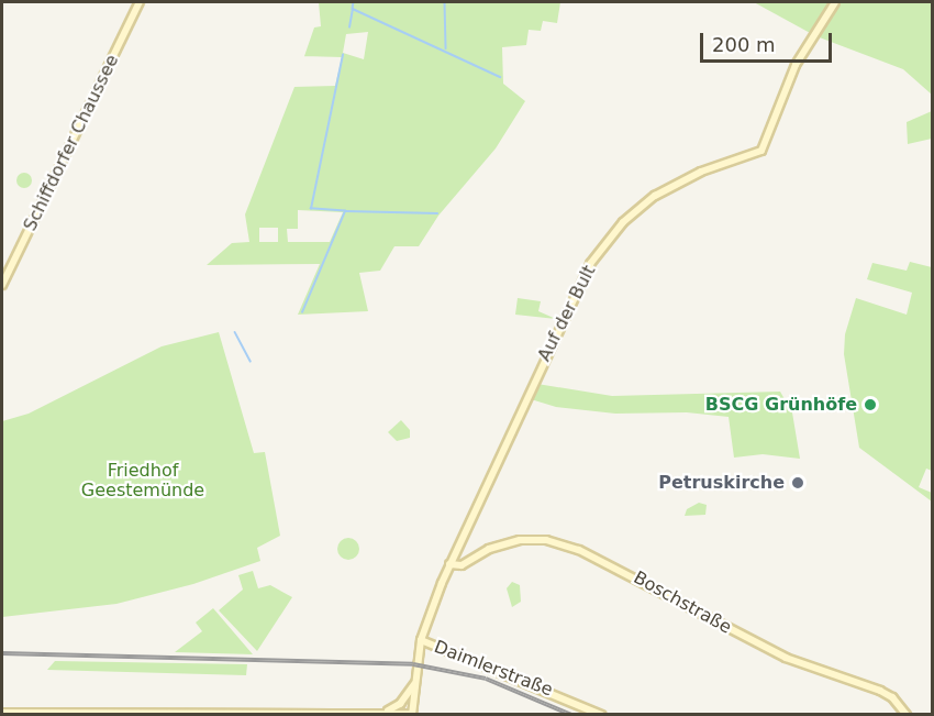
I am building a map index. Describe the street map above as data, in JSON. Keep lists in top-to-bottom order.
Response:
{
  "streets": {
    "street": [
      "Schiffdorfer Chaussee",
      "Auf der Bult",
      "Boschstraße",
      "Daimlerstraße"
    ]
  },
  "crossings": [
    ["Auf der Bult", "Boschstraße"],
    ["Auf der Bult", "Daimlerstraße"]
  ],
  "parks": ["Friedhof Geestemünde"],
  "places": ["BSCG Grünhöfe", "Petruskirche"],
  "scale_bar": "200 m"
}
